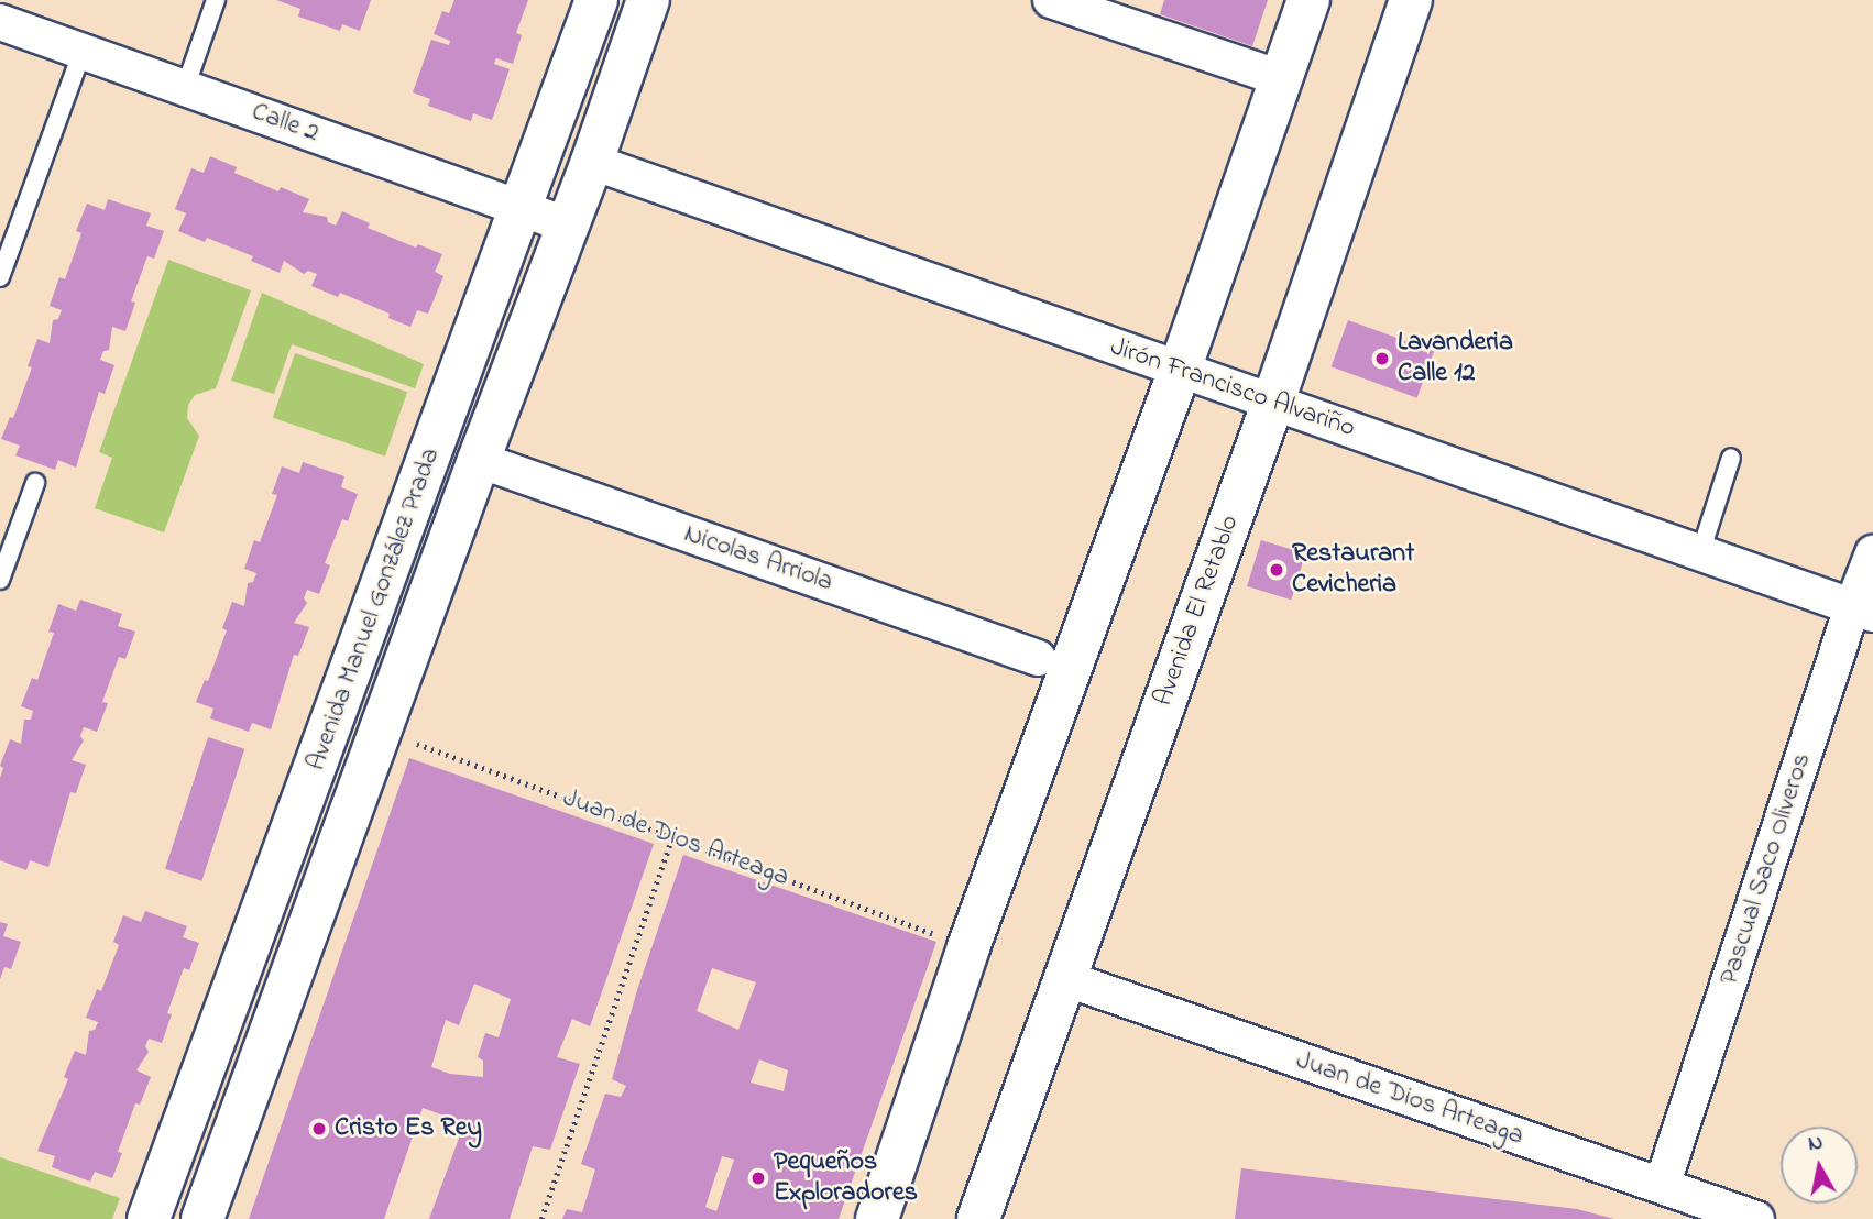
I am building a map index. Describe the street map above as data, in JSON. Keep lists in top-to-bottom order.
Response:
{
  "streets": {
    "street": [
      "Calle 2",
      "Jirón Francisco Alvariño",
      "Nicolas Arriola",
      "Avenida Manuel González Prada",
      "Avenida El Retablo",
      "Juan de Dios Arteaga",
      "Pascual Saco Oliveros"
    ]
  },
  "crossings": [
    ["Calle 2", "Avenida Manuel González Prada"],
    ["Jirón Francisco Alvariño", "Avenida Manuel González Prada"],
    ["Jirón Francisco Alvariño", "Avenida El Retablo"],
    ["Jirón Francisco Alvariño", "Pascual Saco Oliveros"],
    ["Nicolas Arriola", "Avenida Manuel González Prada"],
    ["Avenida Manuel González Prada", "Juan de Dios Arteaga"],
    ["Avenida El Retablo", "Juan de Dios Arteaga"],
    ["Juan de Dios Arteaga", "Pascual Saco Oliveros"]
  ],
  "places": [
    "Lavanderia Calle 12",
    "Restaurant Cevicheria",
    "Cristo Es Rey",
    "Pequeños Exploradores"
  ],
  "north": "top"
}
